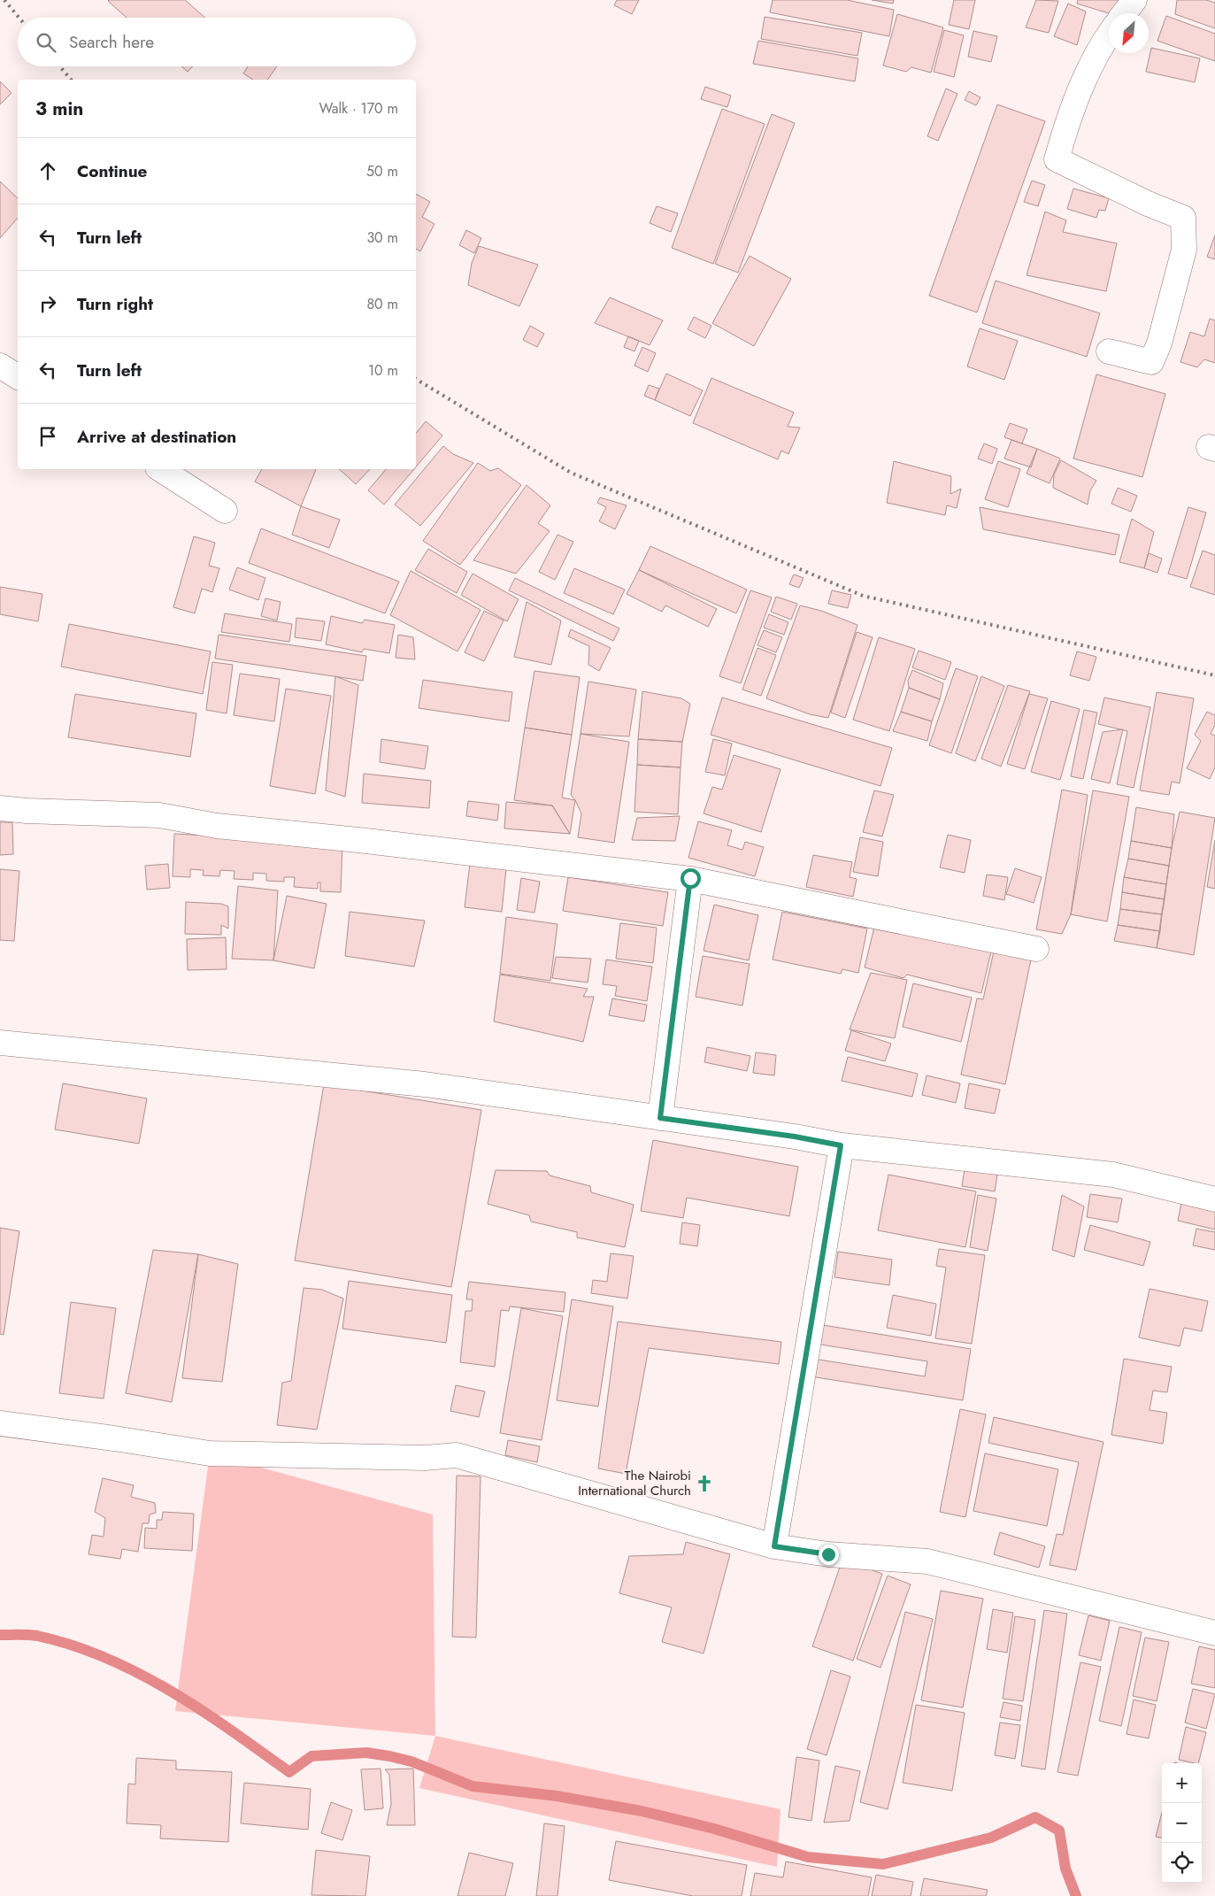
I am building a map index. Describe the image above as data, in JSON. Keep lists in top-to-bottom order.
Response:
{
  "places": {
    "church": ["The Nairobi International Church"]
  },
  "north": "bottom left",
  "page": {
    "search": "Search here",
    "heading": ["3 min", "Walk · 170 m"],
    "list": [
      ["Continue", "50 m"],
      ["Turn left", "30 m"],
      ["Turn right", "80 m"],
      ["Turn left", "10 m"],
      "Arrive at destination"
    ],
    "map_buttons": ["+", "−"]
  }
}
